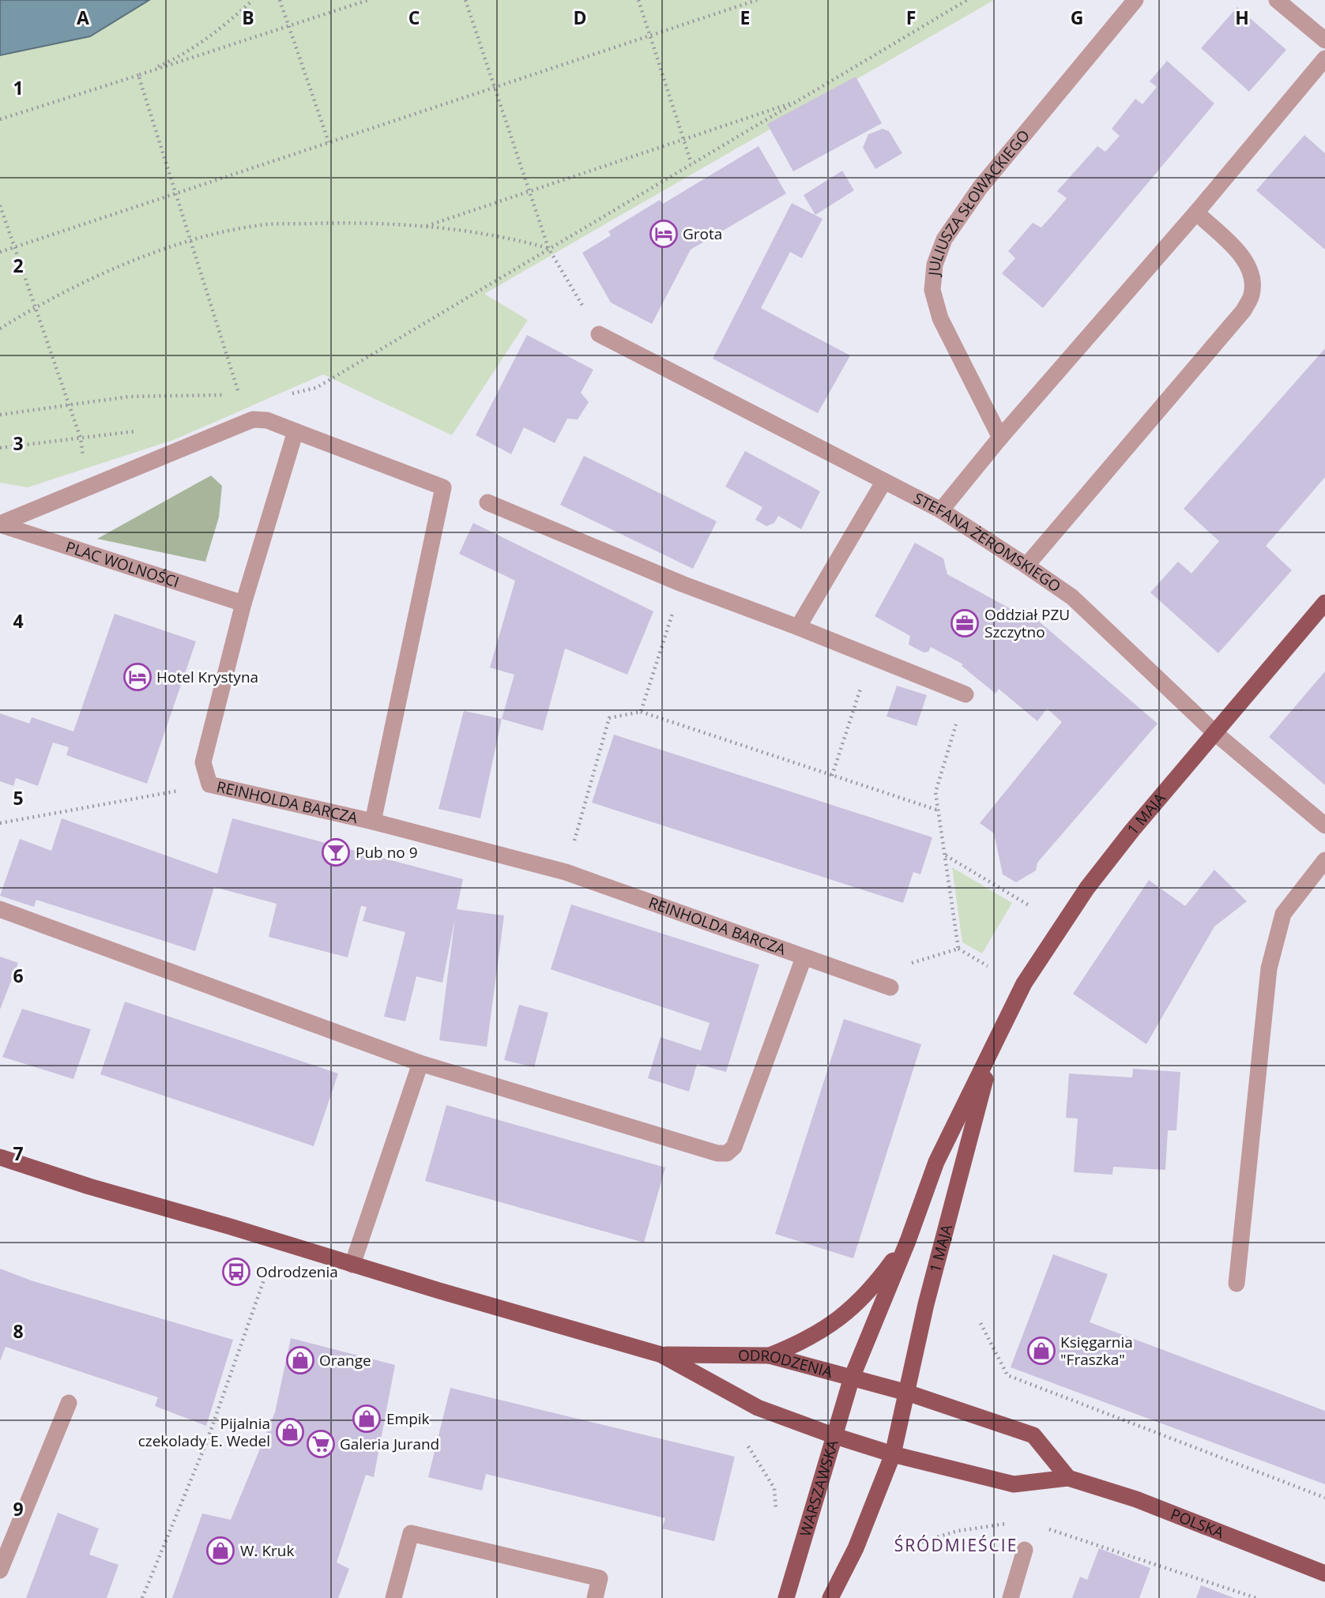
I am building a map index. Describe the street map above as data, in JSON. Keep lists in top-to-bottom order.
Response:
{
  "streets": {
    "main road": [
      "1 MAJA",
      "ODRODZENIA",
      "WARSZAWSKA",
      "POLSKA"
    ],
    "street": [
      "JULIUSZA SŁOWACKIEGO",
      "STEFANA ŻEROMSKIEGO",
      "PLAC WOLNOŚCI",
      "REINHOLDA BARCZA"
    ]
  },
  "crossings": [
    ["STEFANA ŻEROMSKIEGO", "1 MAJA"],
    ["PLAC WOLNOŚCI", "REINHOLDA BARCZA"],
    ["1 MAJA", "ODRODZENIA"],
    ["1 MAJA", "WARSZAWSKA"],
    ["1 MAJA", "POLSKA"],
    ["ODRODZENIA", "WARSZAWSKA"],
    ["ODRODZENIA", "POLSKA"],
    ["WARSZAWSKA", "POLSKA"]
  ],
  "districts": ["ŚRÓDMIEŚCIE"],
  "places": {
    "hotel": ["Grota", "Hotel Krystyna"],
    "office": ["Oddział PZU Szczytno"],
    "bar": ["Pub no 9"],
    "bus stop": ["Odrodzenia"],
    "shop": [
      "Księgarnia \"Fraszka\"",
      "Orange",
      "Empik",
      "Pijalnia czekolady E. Wedel",
      "W. Kruk"
    ],
    "supermarket": ["Galeria Jurand"]
  },
  "grid": {
    "columns": [
      "A",
      "B",
      "C",
      "D",
      "E",
      "F",
      "G",
      "H"
    ],
    "rows": [
      "1",
      "2",
      "3",
      "4",
      "5",
      "6",
      "7",
      "8",
      "9"
    ]
  }
}
